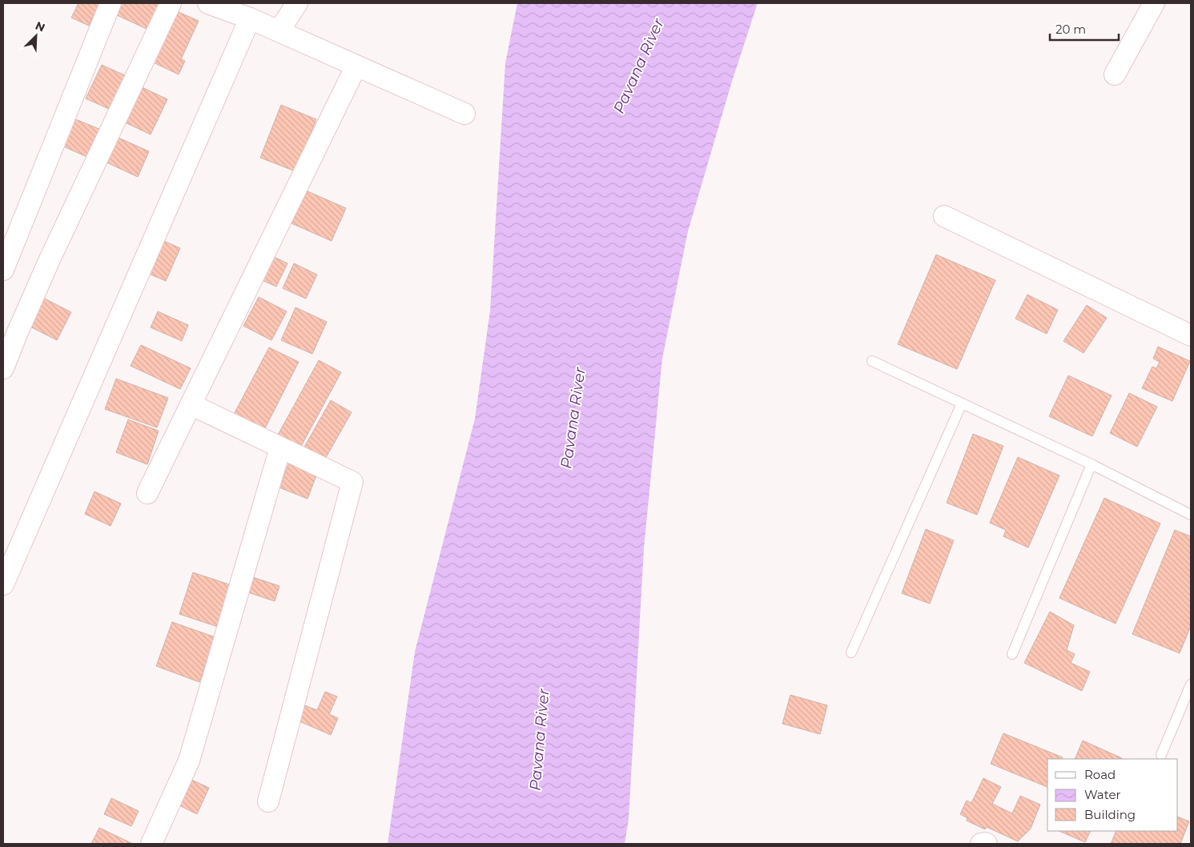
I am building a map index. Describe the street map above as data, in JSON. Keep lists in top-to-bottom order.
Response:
{
  "water": ["Pavana River"],
  "legend": ["Road", "Water", "Building"],
  "scale_bar": "20 m",
  "north": "top right"
}
